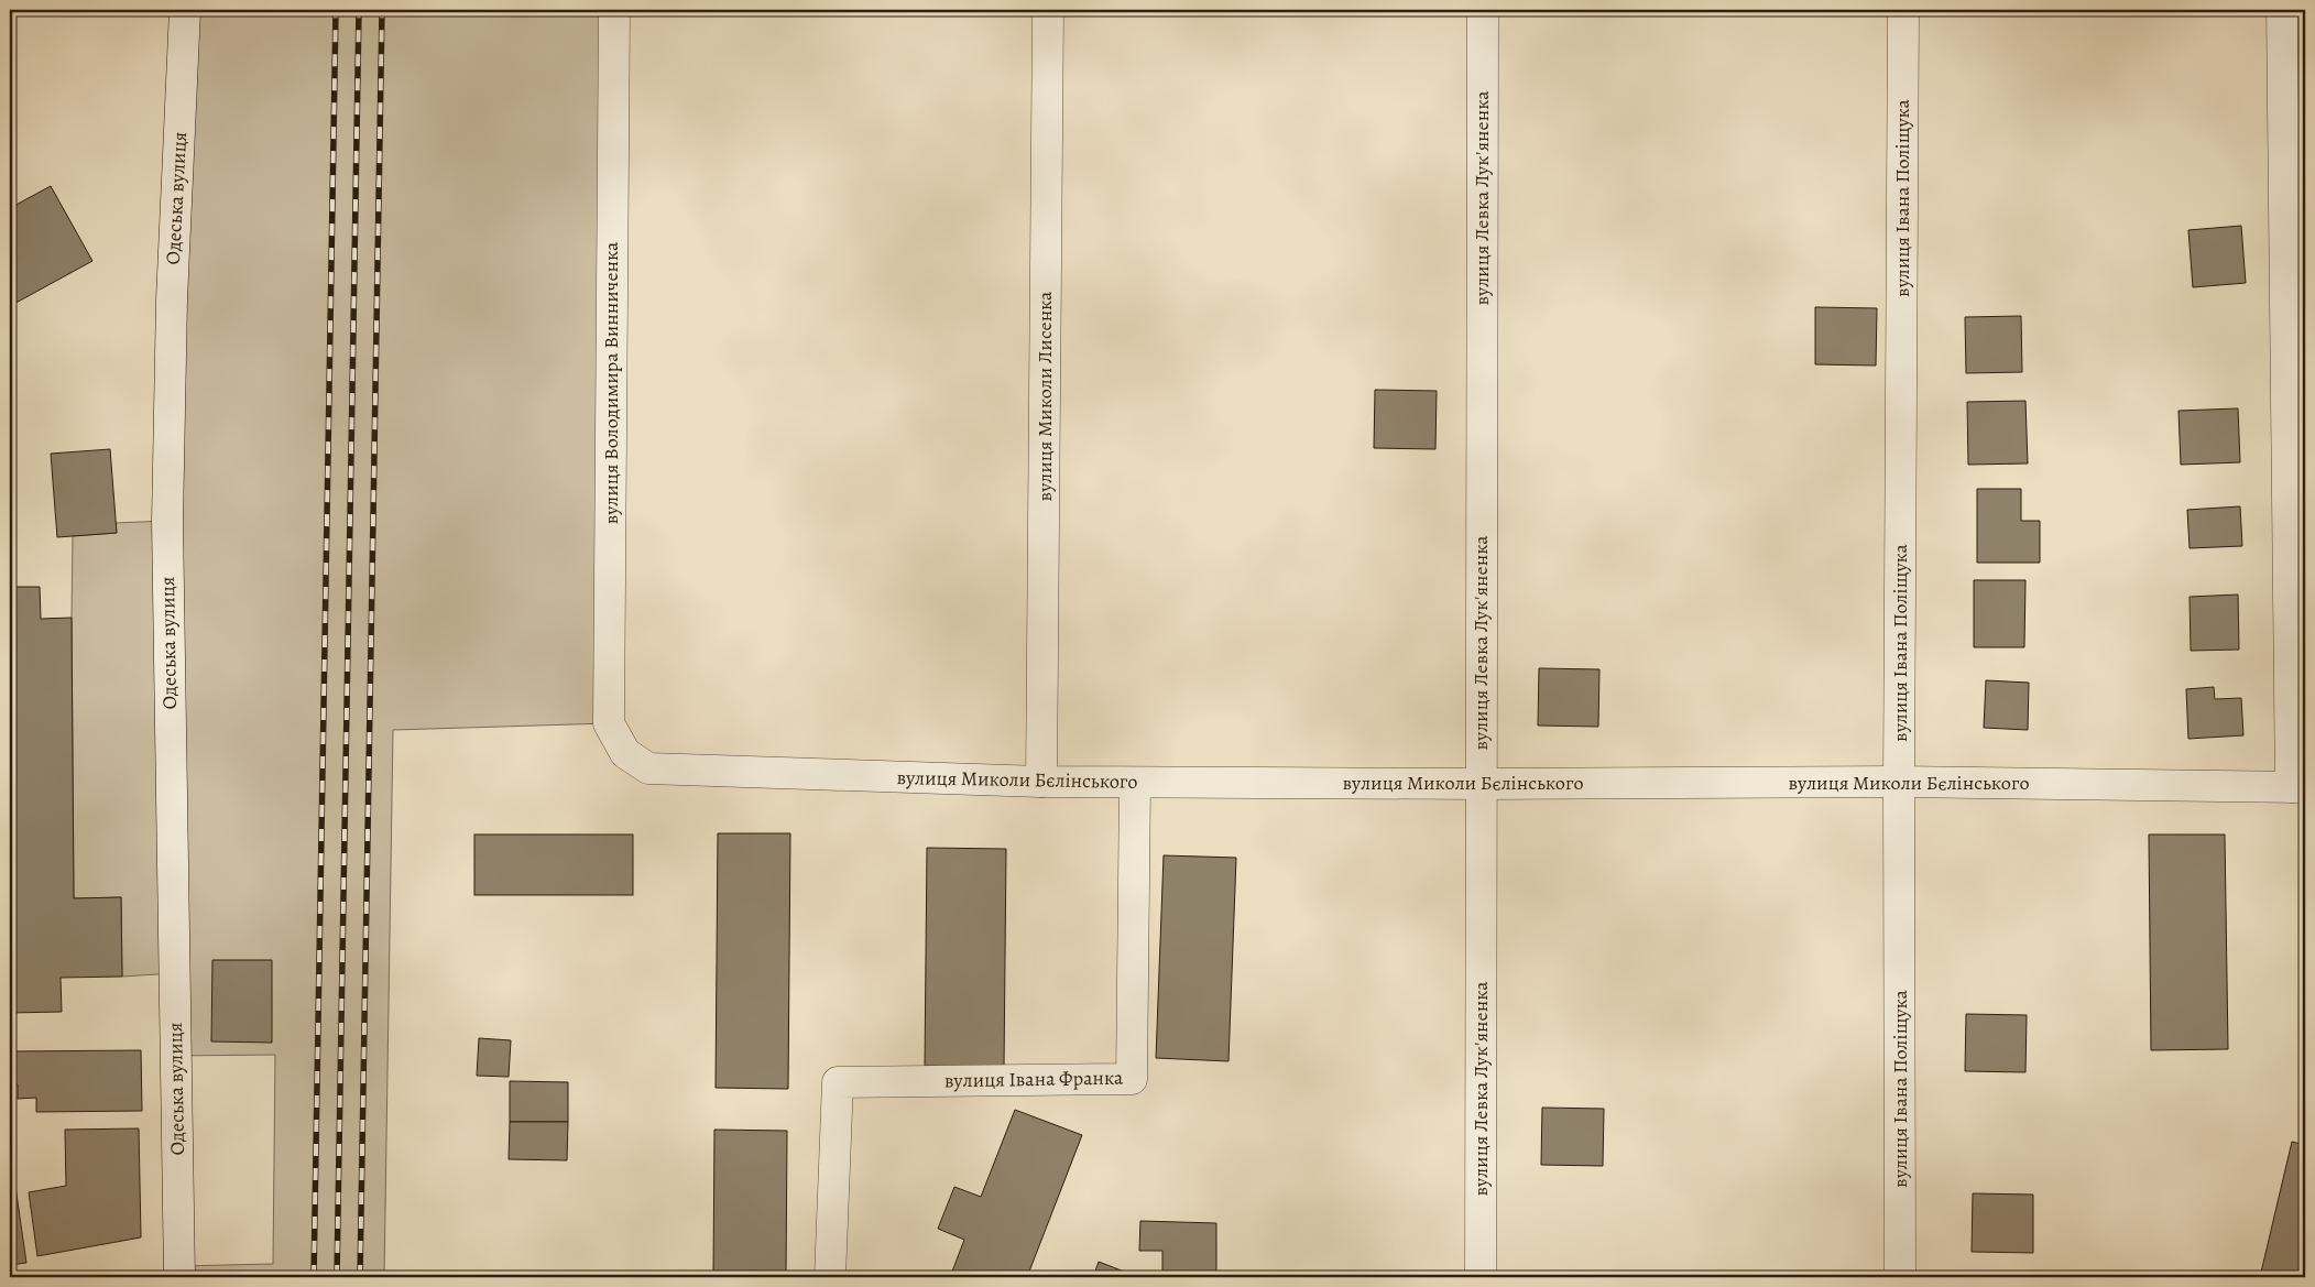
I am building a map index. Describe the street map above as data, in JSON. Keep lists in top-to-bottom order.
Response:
{
  "streets": {
    "street": [
      "Одеська вулиця",
      "вулиця Левка Лук'яненка",
      "вулиця Івана Поліщука",
      "вулиця Володимира Винниченка",
      "вулиця Миколи Лисенка",
      "вулиця Миколи Бєлінського",
      "вулиця Івана Франка"
    ]
  },
  "crossings": [
    ["вулиця Левка Лук'яненка", "вулиця Миколи Бєлінського"],
    ["вулиця Івана Поліщука", "вулиця Миколи Бєлінського"],
    ["вулиця Володимира Винниченка", "вулиця Миколи Бєлінського"],
    ["вулиця Миколи Лисенка", "вулиця Миколи Бєлінського"],
    ["вулиця Миколи Бєлінського", "вулиця Івана Франка"]
  ]
}
